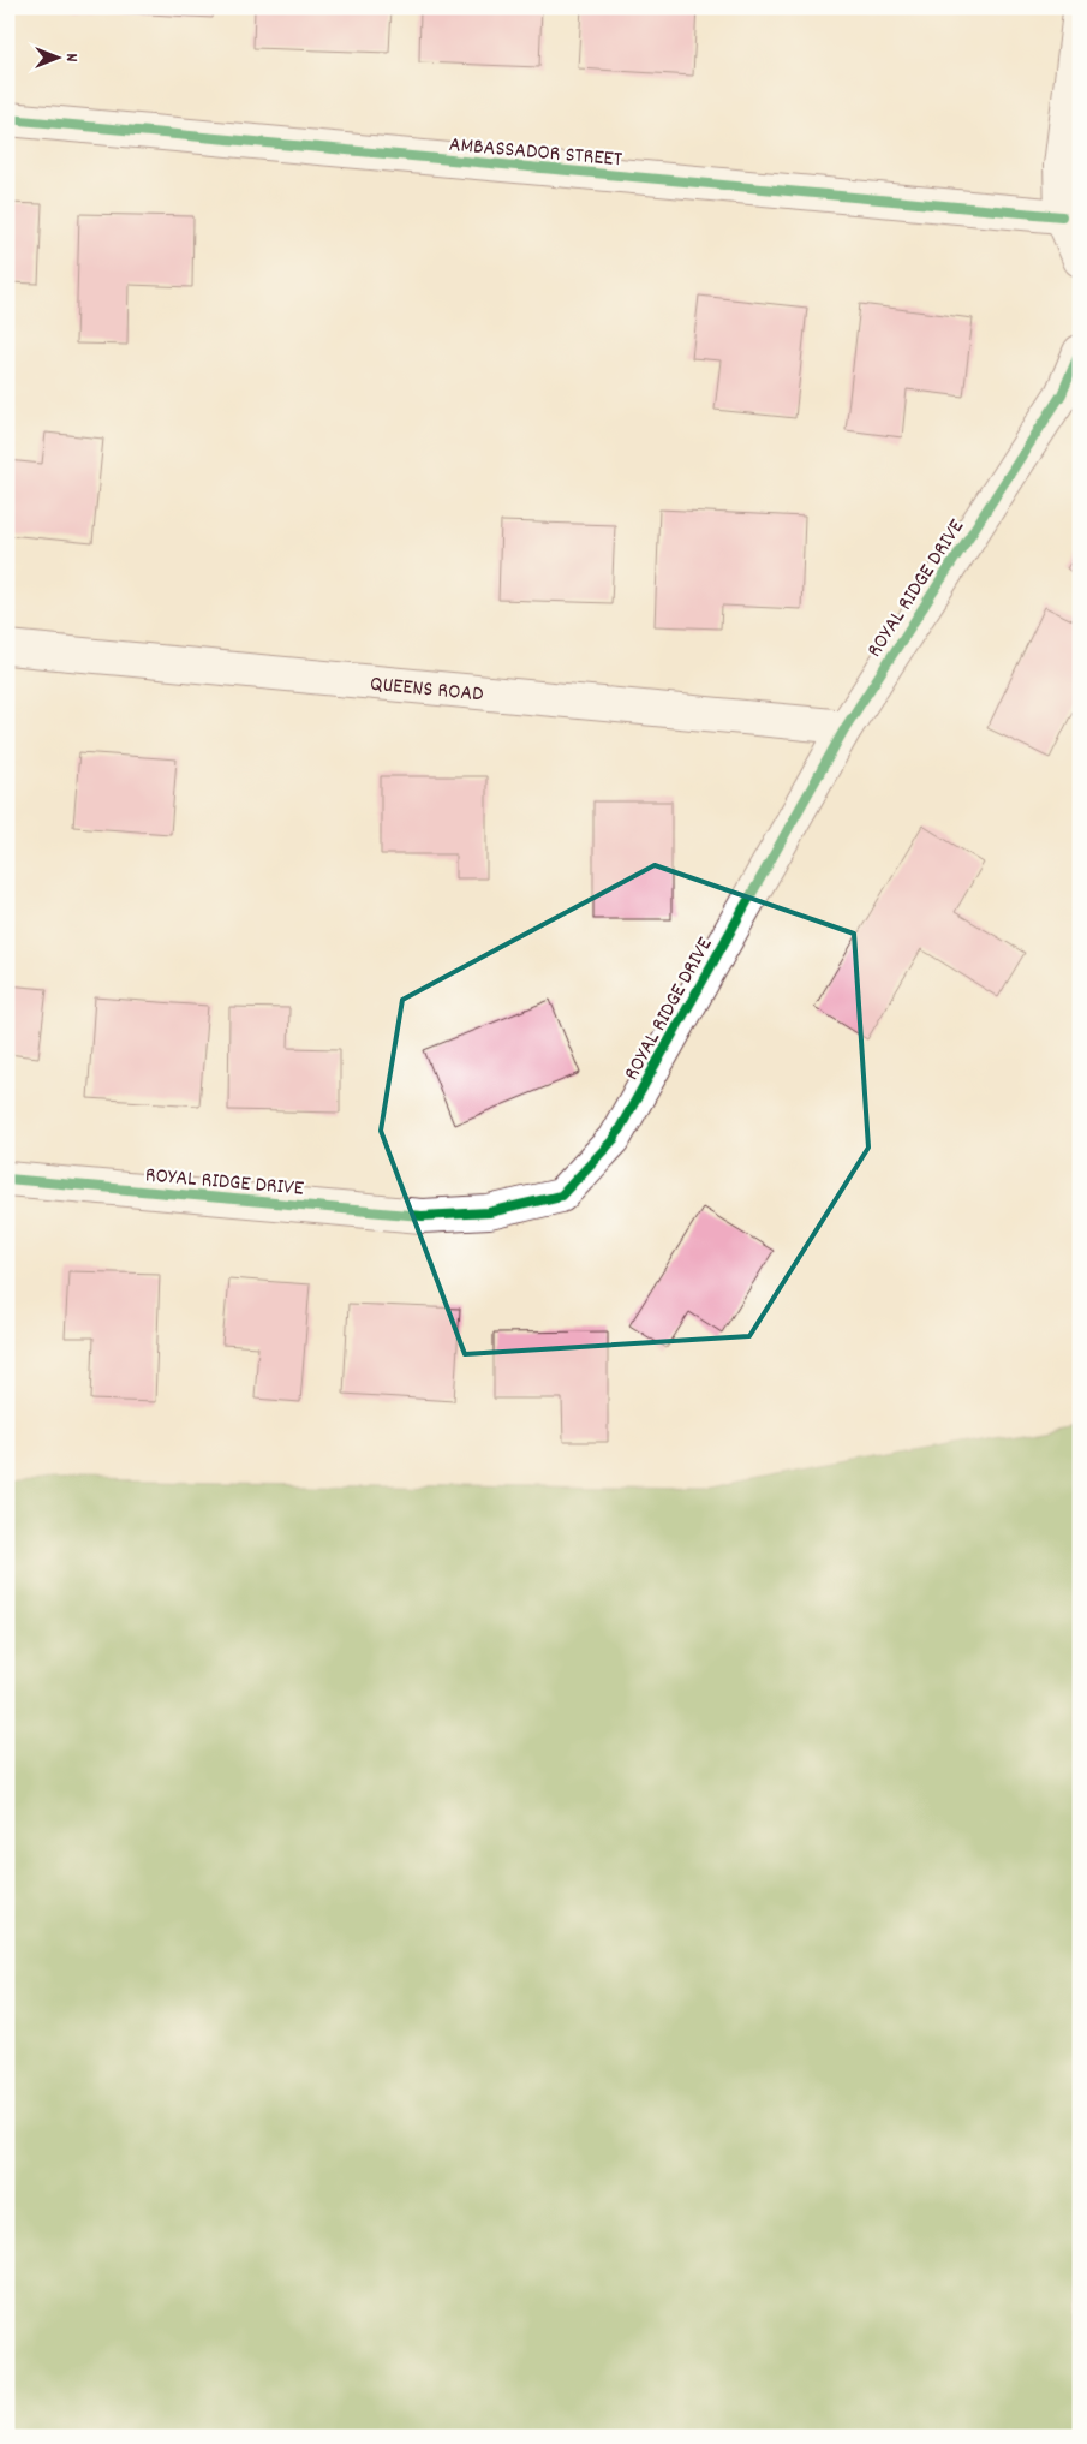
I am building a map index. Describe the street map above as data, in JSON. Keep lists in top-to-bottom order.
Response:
{
  "streets": {
    "street": ["AMBASSADOR STREET", "ROYAL RIDGE DRIVE", "QUEENS ROAD"]
  },
  "crossings": [
    ["ROYAL RIDGE DRIVE", "QUEENS ROAD"]
  ],
  "north": "right"
}
